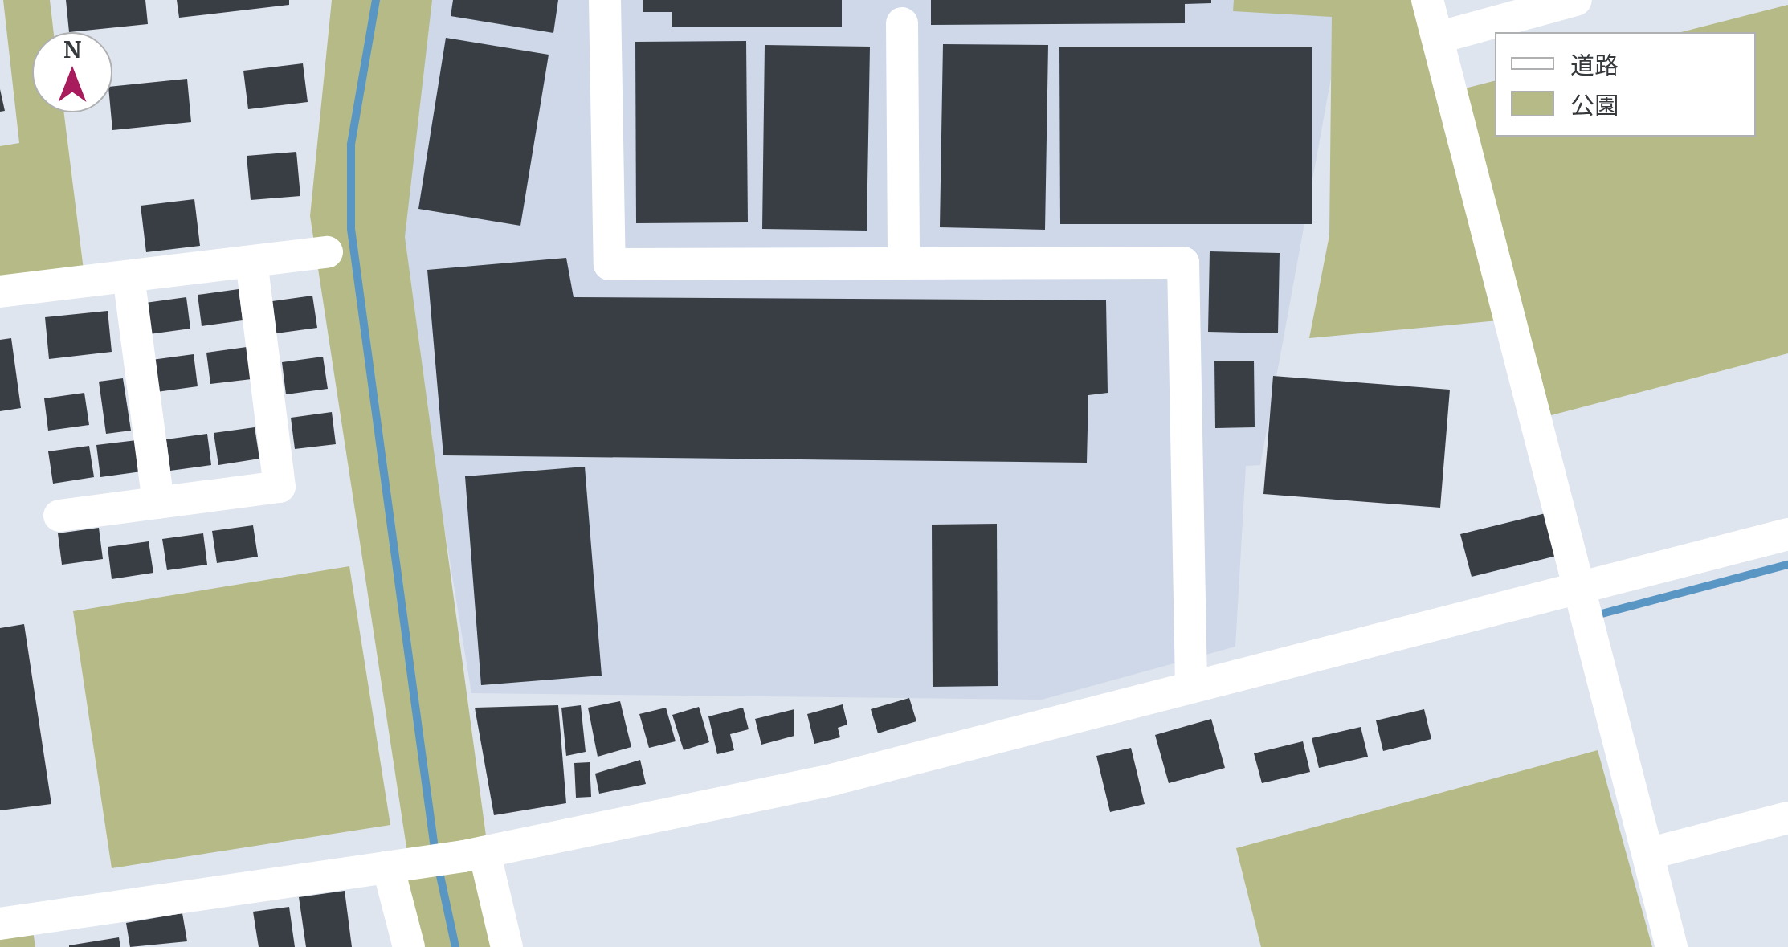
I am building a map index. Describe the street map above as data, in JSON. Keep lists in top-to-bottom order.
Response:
{
  "legend": ["道路", "公園"],
  "north": "top"
}
